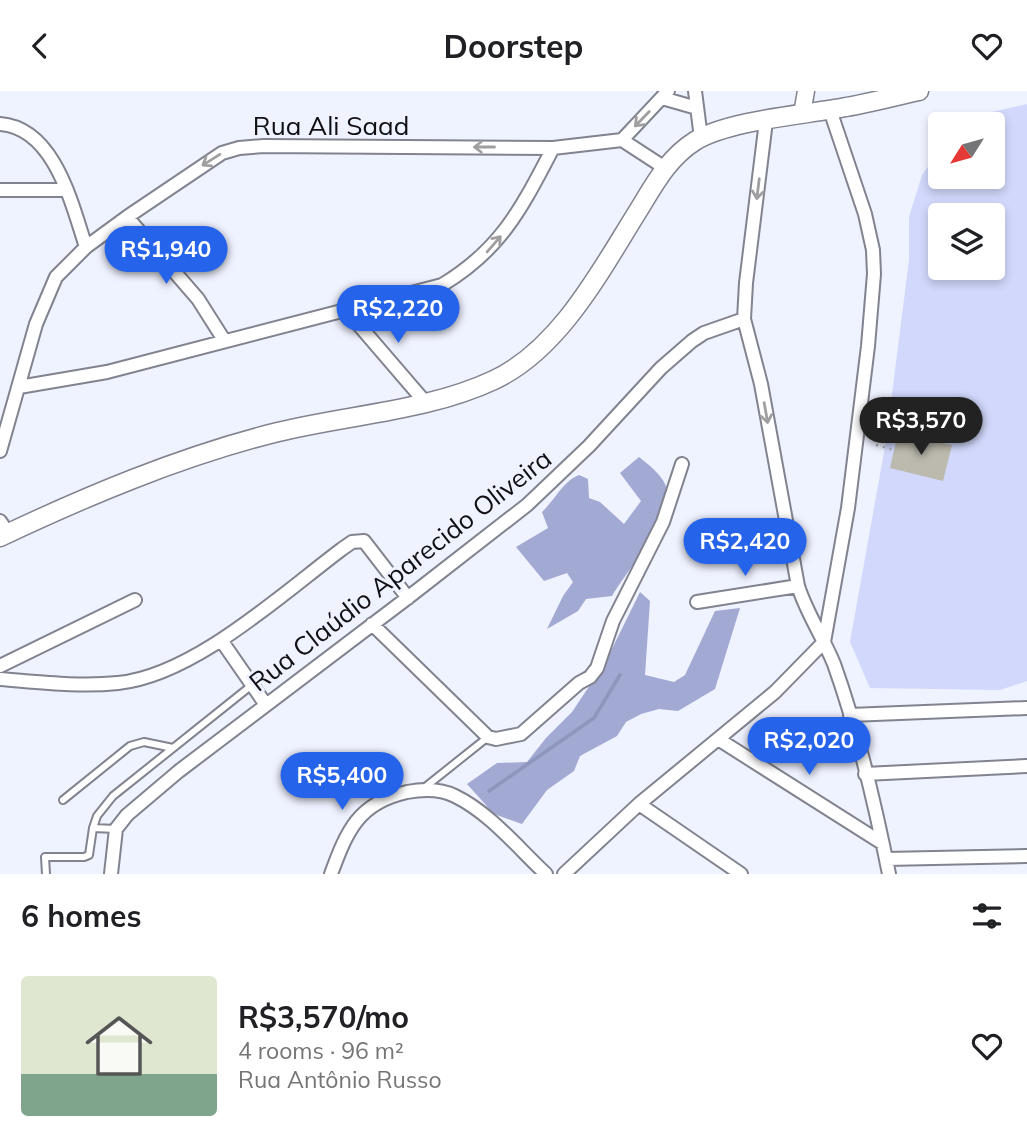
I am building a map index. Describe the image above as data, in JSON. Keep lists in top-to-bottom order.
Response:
{
  "streets": {
    "street": ["Rua Ali Saad", "Rua Claúdio Aparecido Oliveira"]
  },
  "one_way": ["Rua Ali Saad"],
  "north": "bottom left",
  "page": {
    "header": "Doorstep",
    "price": [
      "R$1,940",
      "R$2,220",
      "R$3,570",
      "R$2,420",
      "R$2,020",
      "R$5,400"
    ],
    "heading": "6 homes",
    "list": [
      {
        "name": "R$3,570/mo",
        "note": "4 rooms · 96 m² · Rua Antônio Russo"
      }
    ]
  }
}
